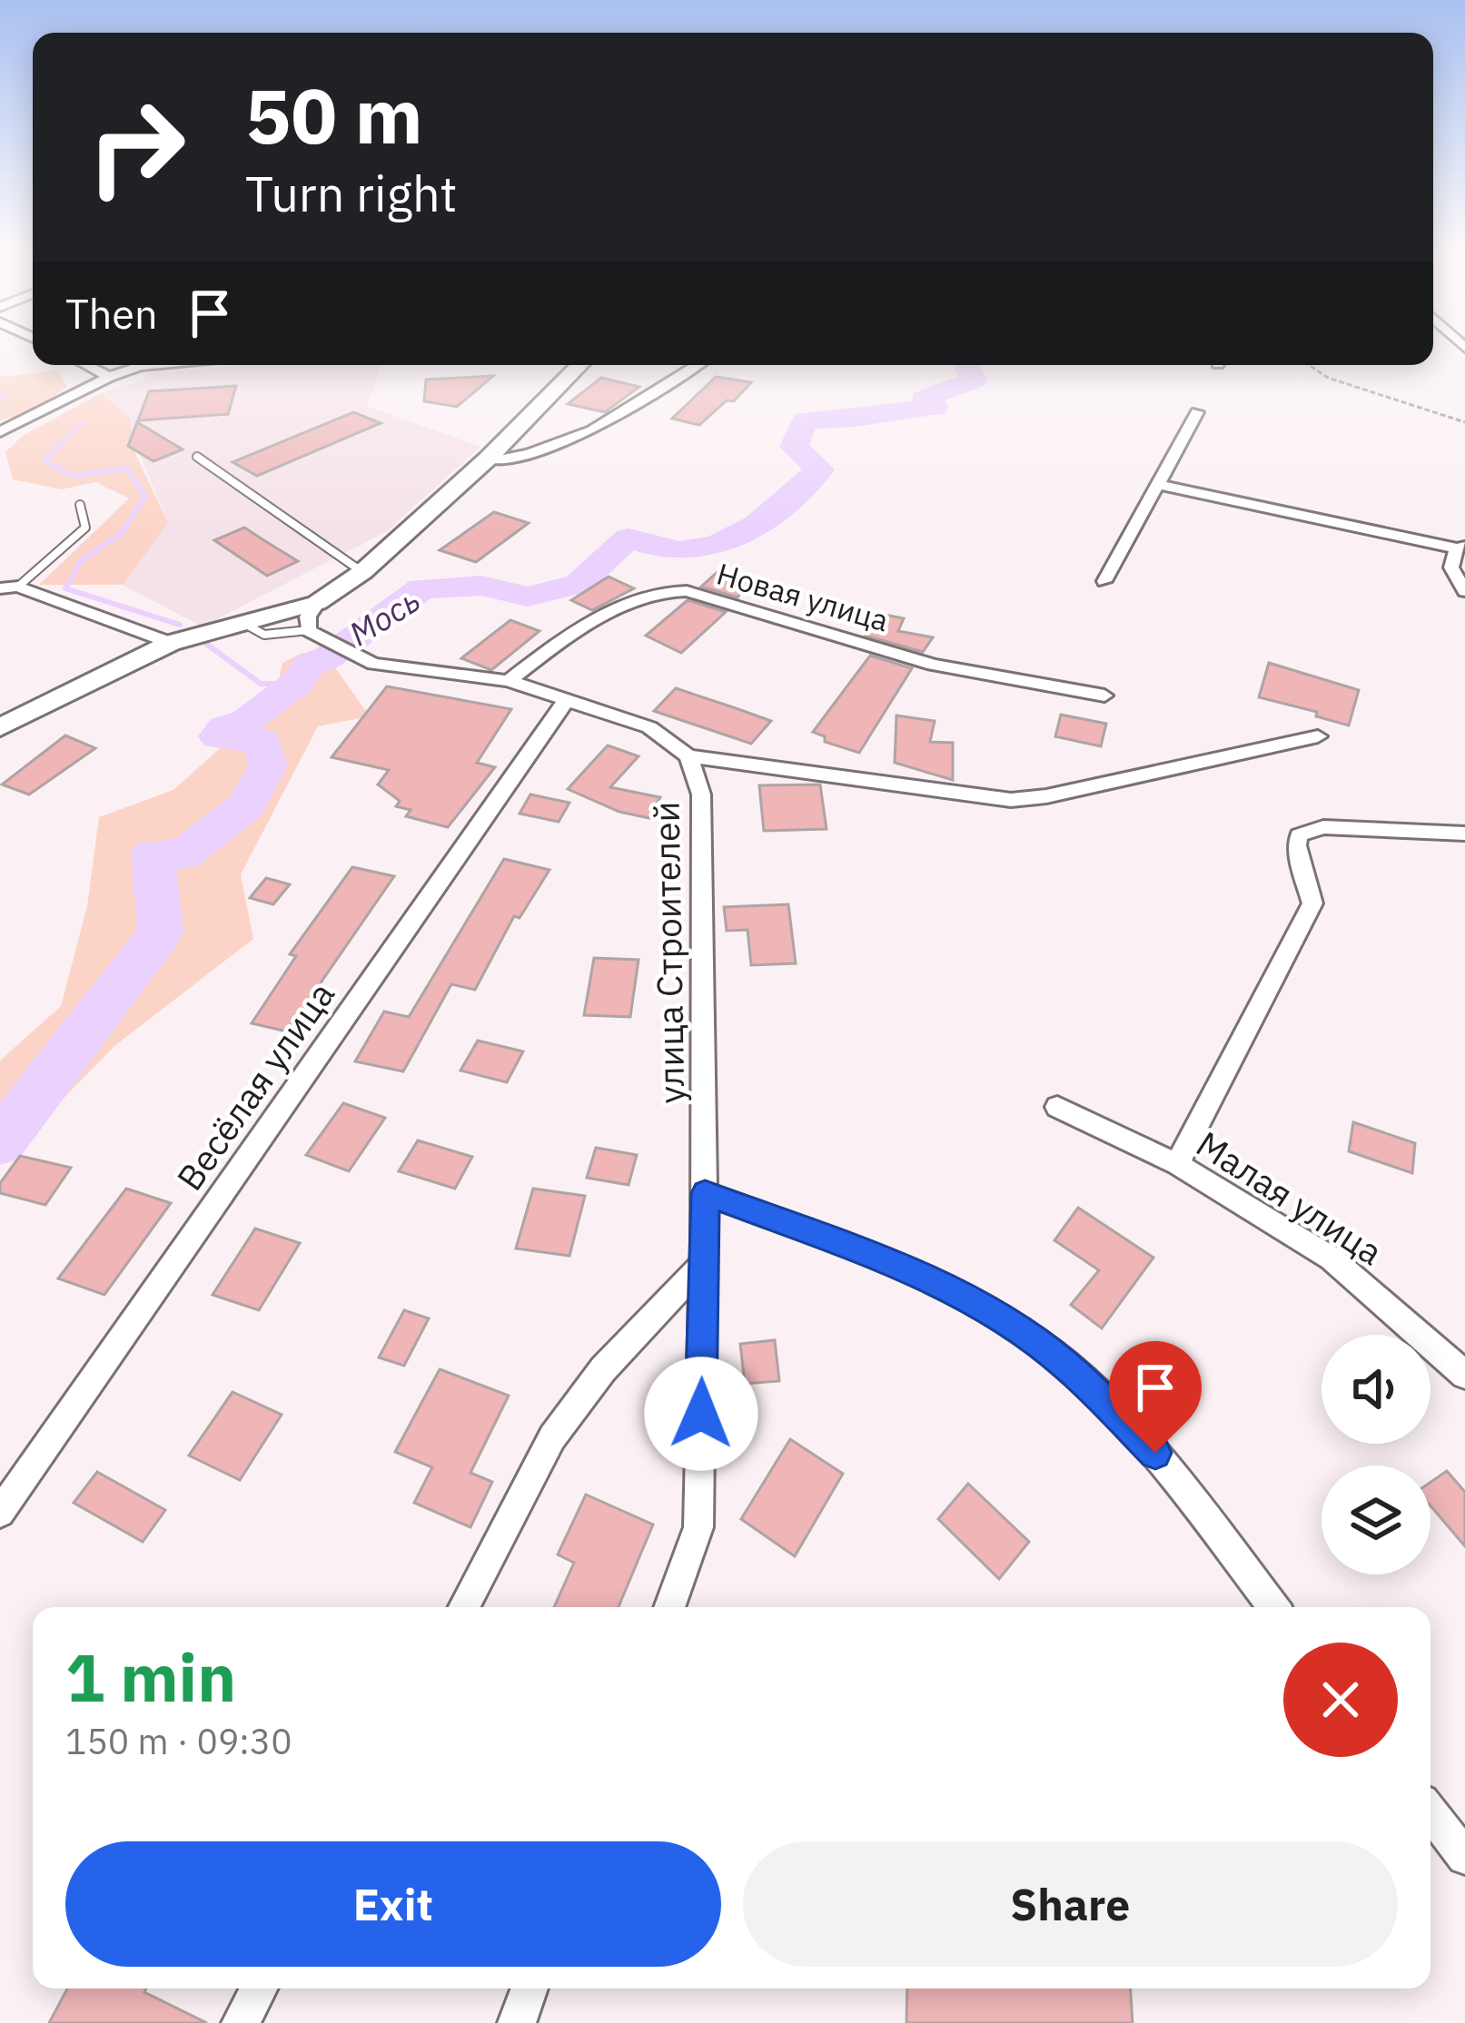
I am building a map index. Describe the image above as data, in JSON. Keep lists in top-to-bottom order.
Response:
{
  "streets": {
    "street": [
      "Новая улица",
      "улица Строителей",
      "Весёлая улица",
      "Малая улица"
    ]
  },
  "crossings": [
    ["Новая улица", "улица Строителей"],
    ["улица Строителей", "Весёлая улица"]
  ],
  "water": ["Мось"],
  "page": {
    "turn": ["50 m", "Turn right"],
    "then": "Then",
    "heading": ["1 min", "150 m · 09:30"],
    "buttons": ["Exit", "Share"]
  }
}
